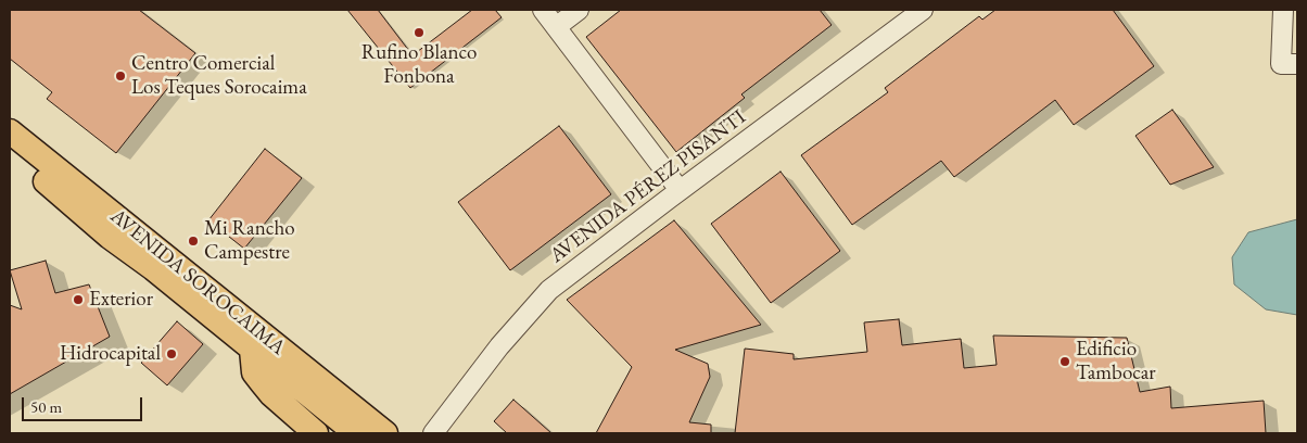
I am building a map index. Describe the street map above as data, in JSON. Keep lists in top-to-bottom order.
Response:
{
  "streets": {
    "main road": ["AVENIDA SOROCAIMA"],
    "street": ["AVENIDA PÉREZ PISANTI"]
  },
  "places": [
    "Rufino Blanco Fonbona",
    "Centro Comercial Los Teques Sorocaima",
    "Mi Rancho Campestre",
    "Exterior",
    "Hidrocapital",
    "Edificio Tambocar"
  ],
  "scale_bar": "50 m"
}
